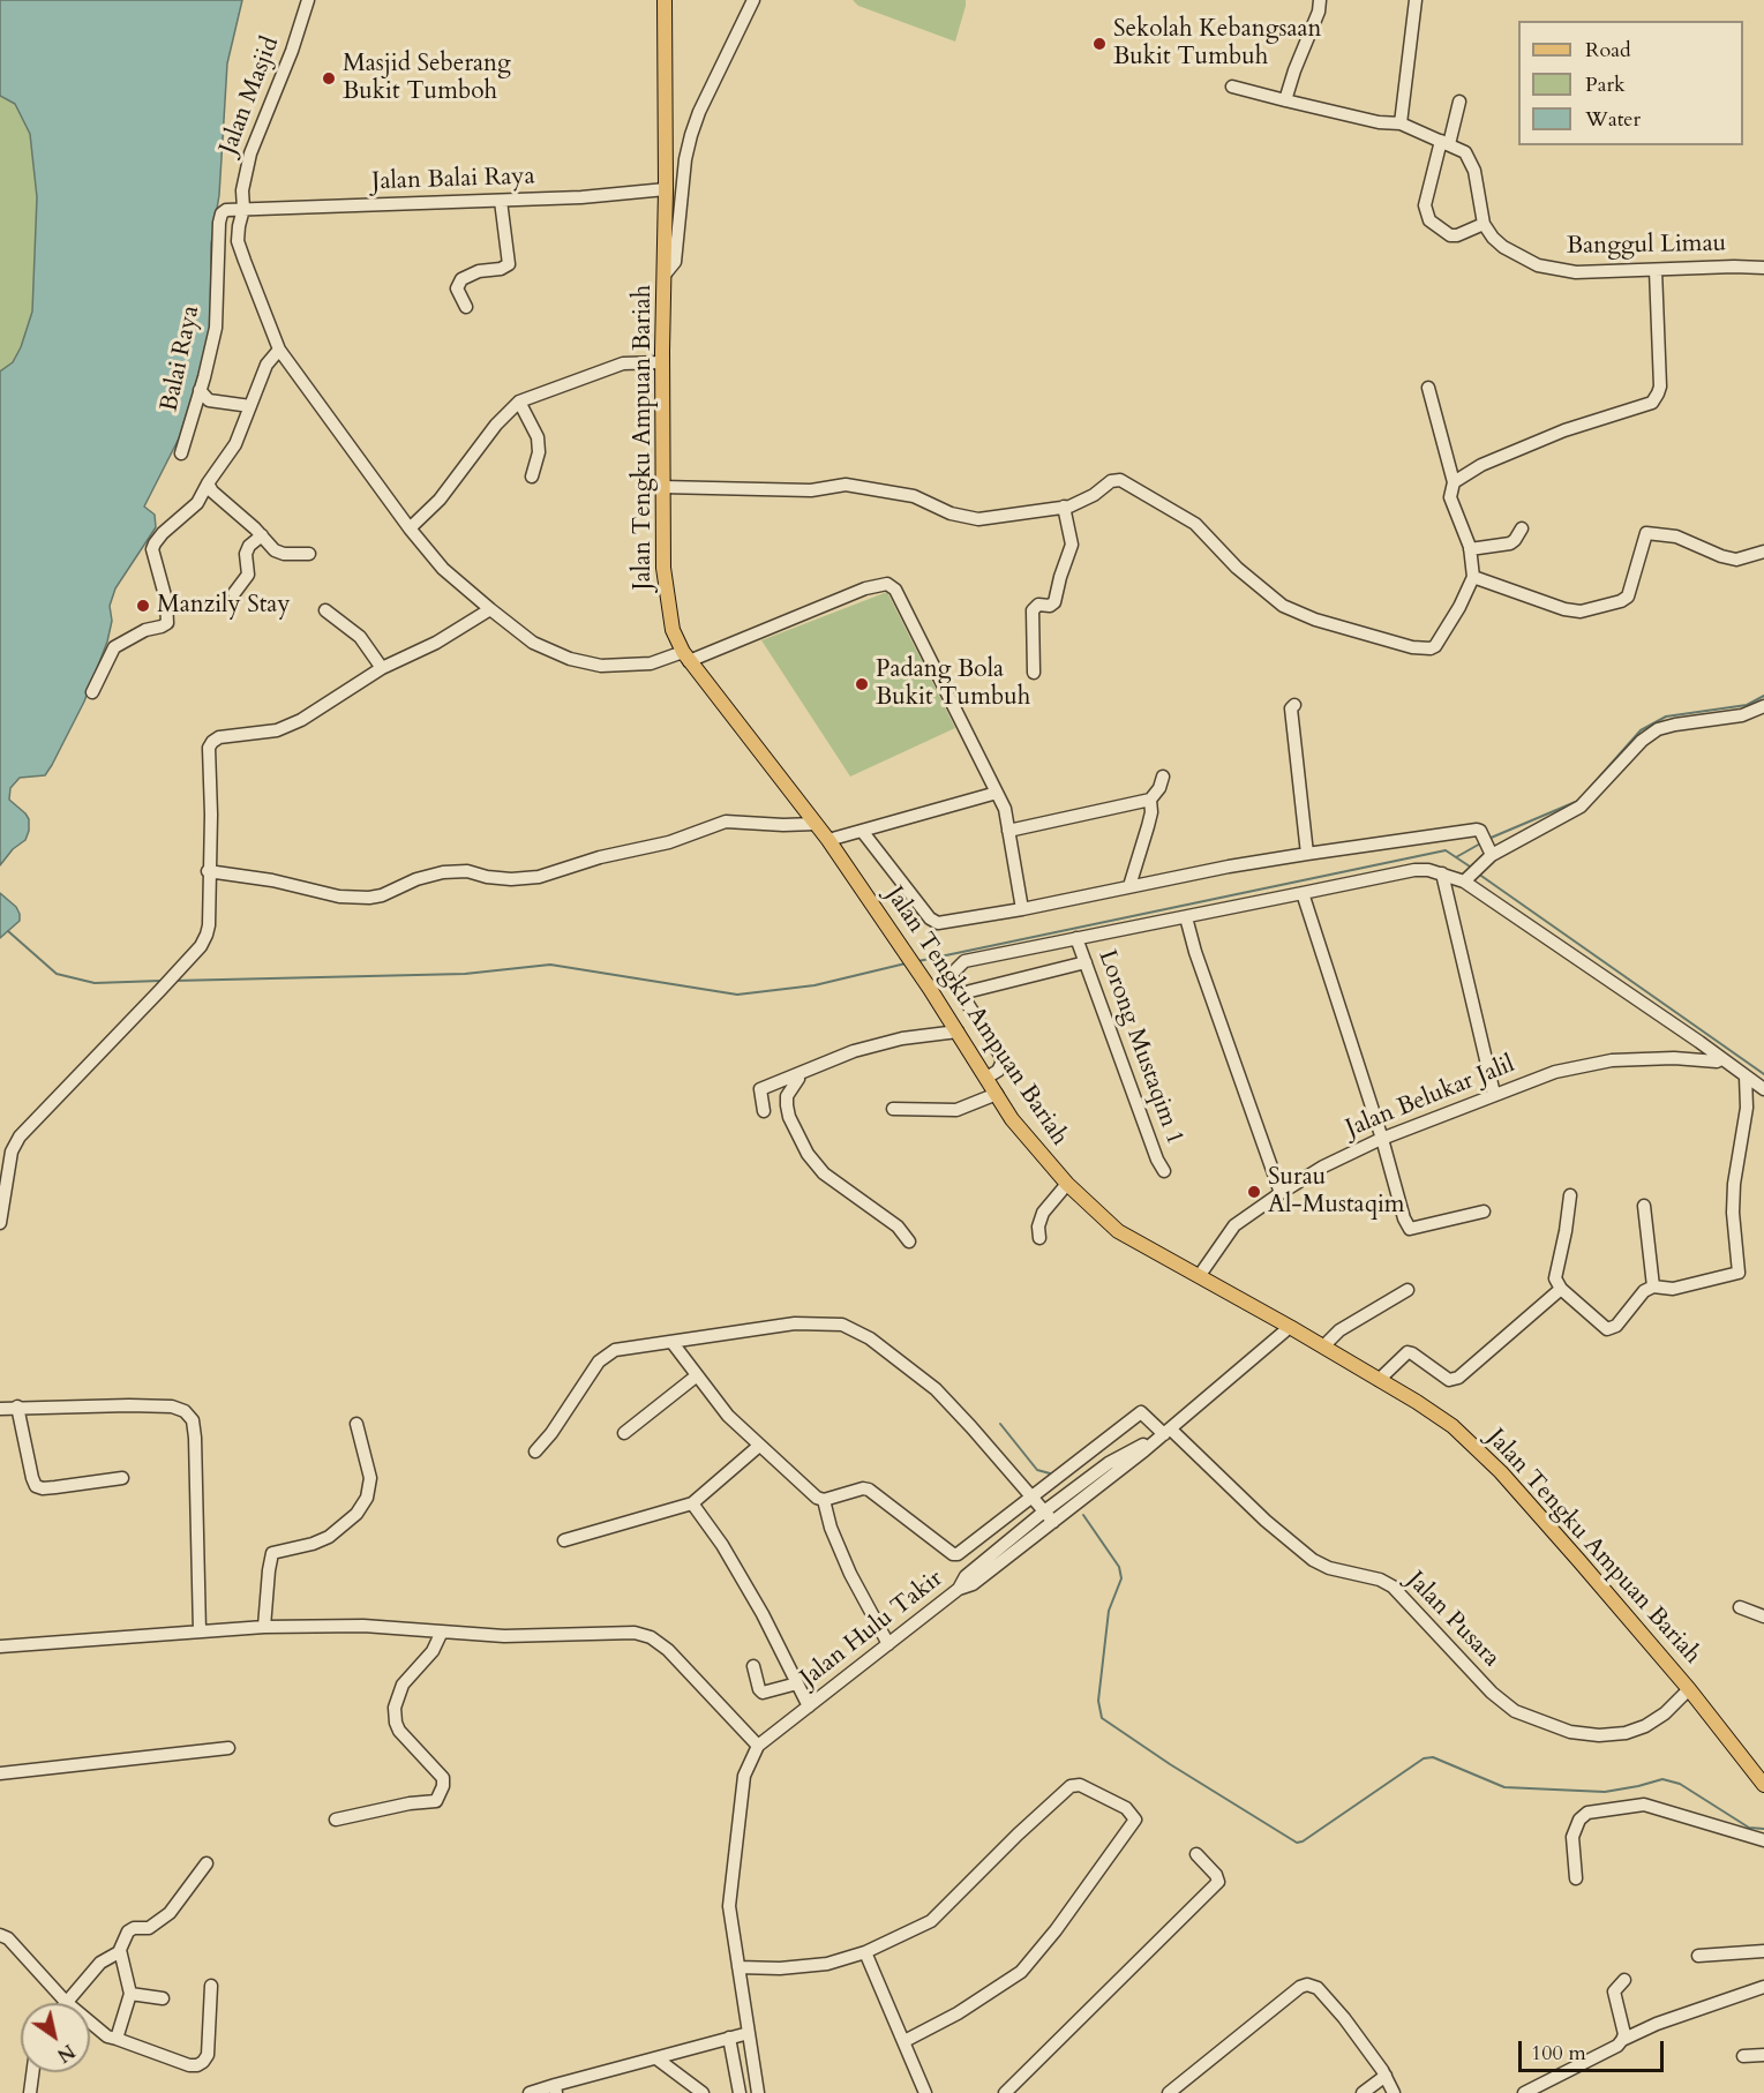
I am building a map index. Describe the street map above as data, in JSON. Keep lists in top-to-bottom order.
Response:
{
  "streets": {
    "main road": ["Jalan Tengku Ampuan Bariah"],
    "street": [
      "Jalan Masjid",
      "Jalan Balai Raya",
      "Banggul Limau",
      "Balai Raya",
      "Lorong Mustaqim 1",
      "Jalan Belukar Jalil",
      "Jalan Pusara",
      "Jalan Hulu Takir"
    ]
  },
  "crossings": [
    ["Jalan Masjid", "Jalan Balai Raya"],
    ["Jalan Masjid", "Balai Raya"],
    ["Jalan Masjid", "Jalan Tengku Ampuan Bariah"],
    ["Jalan Balai Raya", "Balai Raya"],
    ["Jalan Balai Raya", "Jalan Tengku Ampuan Bariah"],
    ["Jalan Tengku Ampuan Bariah", "Jalan Belukar Jalil"],
    ["Jalan Tengku Ampuan Bariah", "Jalan Pusara"],
    ["Jalan Tengku Ampuan Bariah", "Jalan Hulu Takir"],
    ["Jalan Pusara", "Jalan Hulu Takir"]
  ],
  "places": [
    "Sekolah Kebangsaan Bukit Tumbuh",
    "Masjid Seberang Bukit Tumboh",
    "Manzily Stay",
    "Padang Bola Bukit Tumbuh",
    "Surau Al-Mustaqim"
  ],
  "legend": ["Road", "Park", "Water"],
  "scale_bar": "100 m",
  "north": "bottom right"
}
